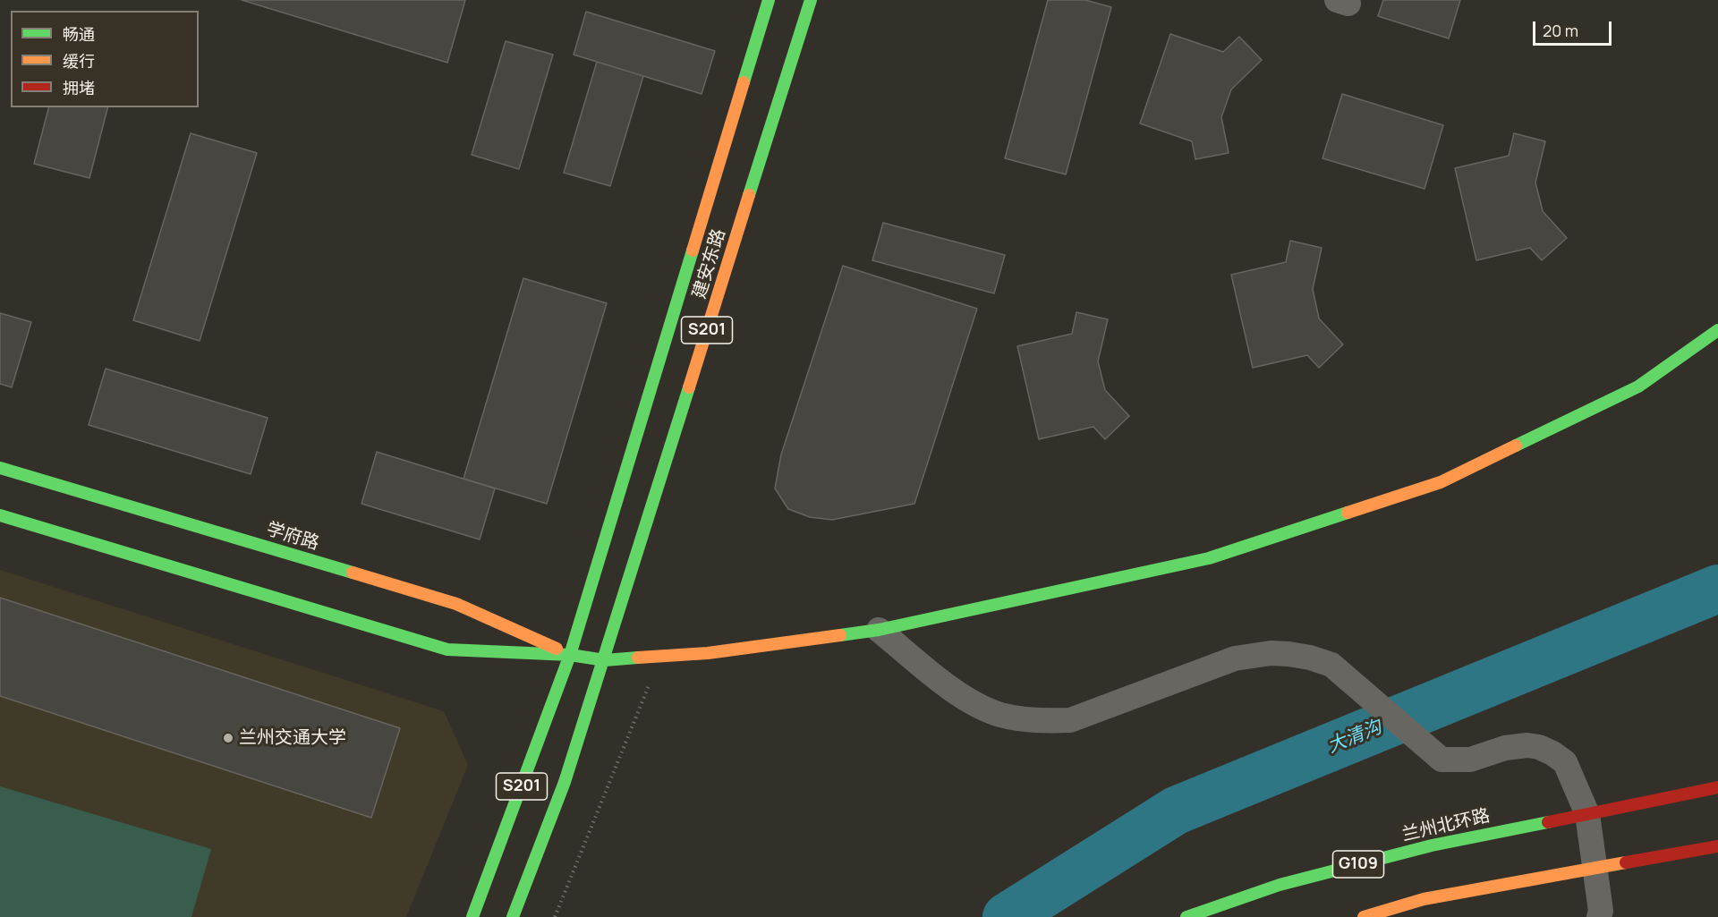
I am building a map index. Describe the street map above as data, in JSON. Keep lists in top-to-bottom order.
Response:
{
  "streets": {
    "main road": [
      "建安东路",
      "S201",
      "学府路",
      "兰州北环路",
      "G109"
    ]
  },
  "crossings": [
    ["建安东路", "S201"],
    ["建安东路", "学府路"],
    ["S201", "学府路"]
  ],
  "water": ["大清沟"],
  "places": ["兰州交通大学"],
  "legend": ["畅通", "缓行", "拥堵"],
  "scale_bar": "20 m"
}
